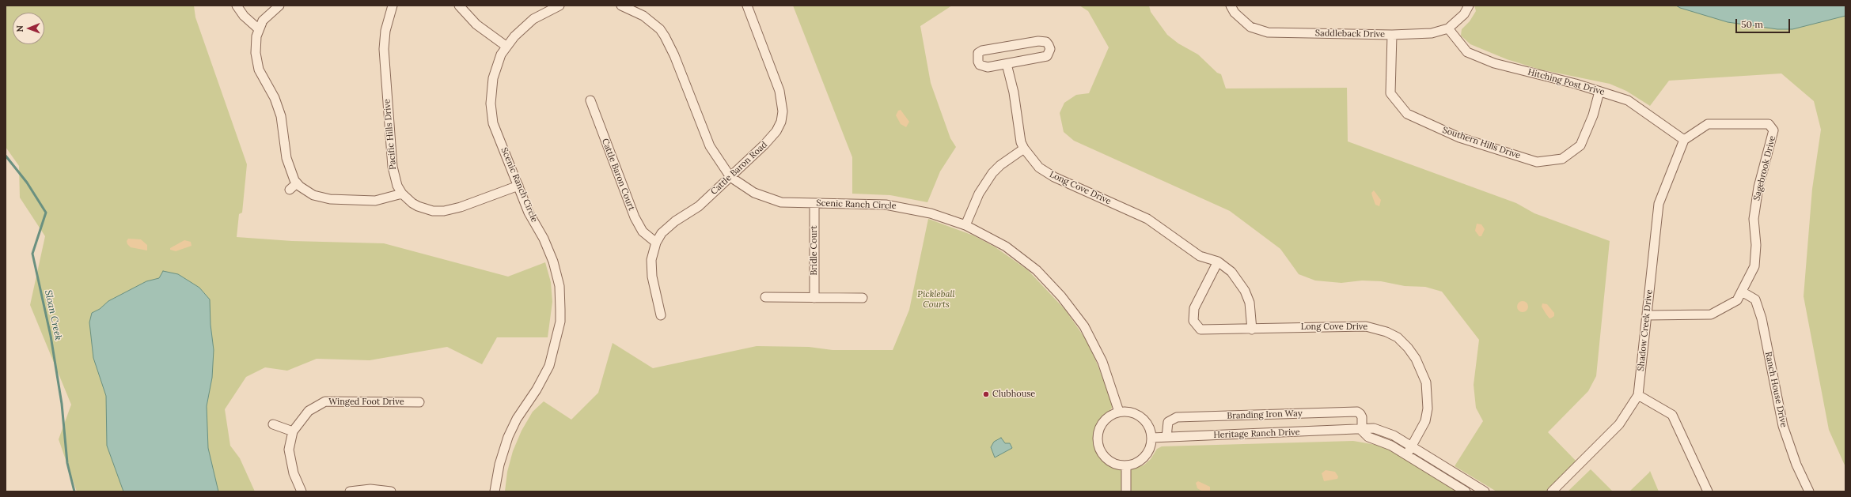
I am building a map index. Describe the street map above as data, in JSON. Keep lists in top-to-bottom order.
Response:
{
  "streets": {
    "street": [
      "Saddleback Drive",
      "Hitching Post Drive",
      "Pacific Hills Drive",
      "Southern Hills Drive",
      "Cattle Baron Road",
      "Sagebrook Drive",
      "Cattle Baron Court",
      "Scenic Ranch Circle",
      "Long Cove Drive",
      "Bridle Court",
      "Shadow Creek Drive",
      "Ranch House Drive",
      "Winged Foot Drive",
      "Branding Iron Way",
      "Heritage Ranch Drive"
    ]
  },
  "crossings": [
    ["Saddleback Drive", "Hitching Post Drive"],
    ["Saddleback Drive", "Southern Hills Drive"],
    ["Hitching Post Drive", "Southern Hills Drive"],
    ["Hitching Post Drive", "Sagebrook Drive"],
    ["Hitching Post Drive", "Shadow Creek Drive"],
    ["Pacific Hills Drive", "Scenic Ranch Circle"],
    ["Cattle Baron Road", "Cattle Baron Court"],
    ["Cattle Baron Road", "Scenic Ranch Circle"],
    ["Sagebrook Drive", "Shadow Creek Drive"],
    ["Sagebrook Drive", "Ranch House Drive"],
    ["Scenic Ranch Circle", "Bridle Court"],
    ["Scenic Ranch Circle", "Heritage Ranch Drive"],
    ["Long Cove Drive", "Heritage Ranch Drive"],
    ["Branding Iron Way", "Heritage Ranch Drive"]
  ],
  "water": ["Sloan Creek"],
  "parks": ["Pickleball Courts"],
  "places": ["Clubhouse"],
  "scale_bar": "50 m",
  "north": "left"
}
